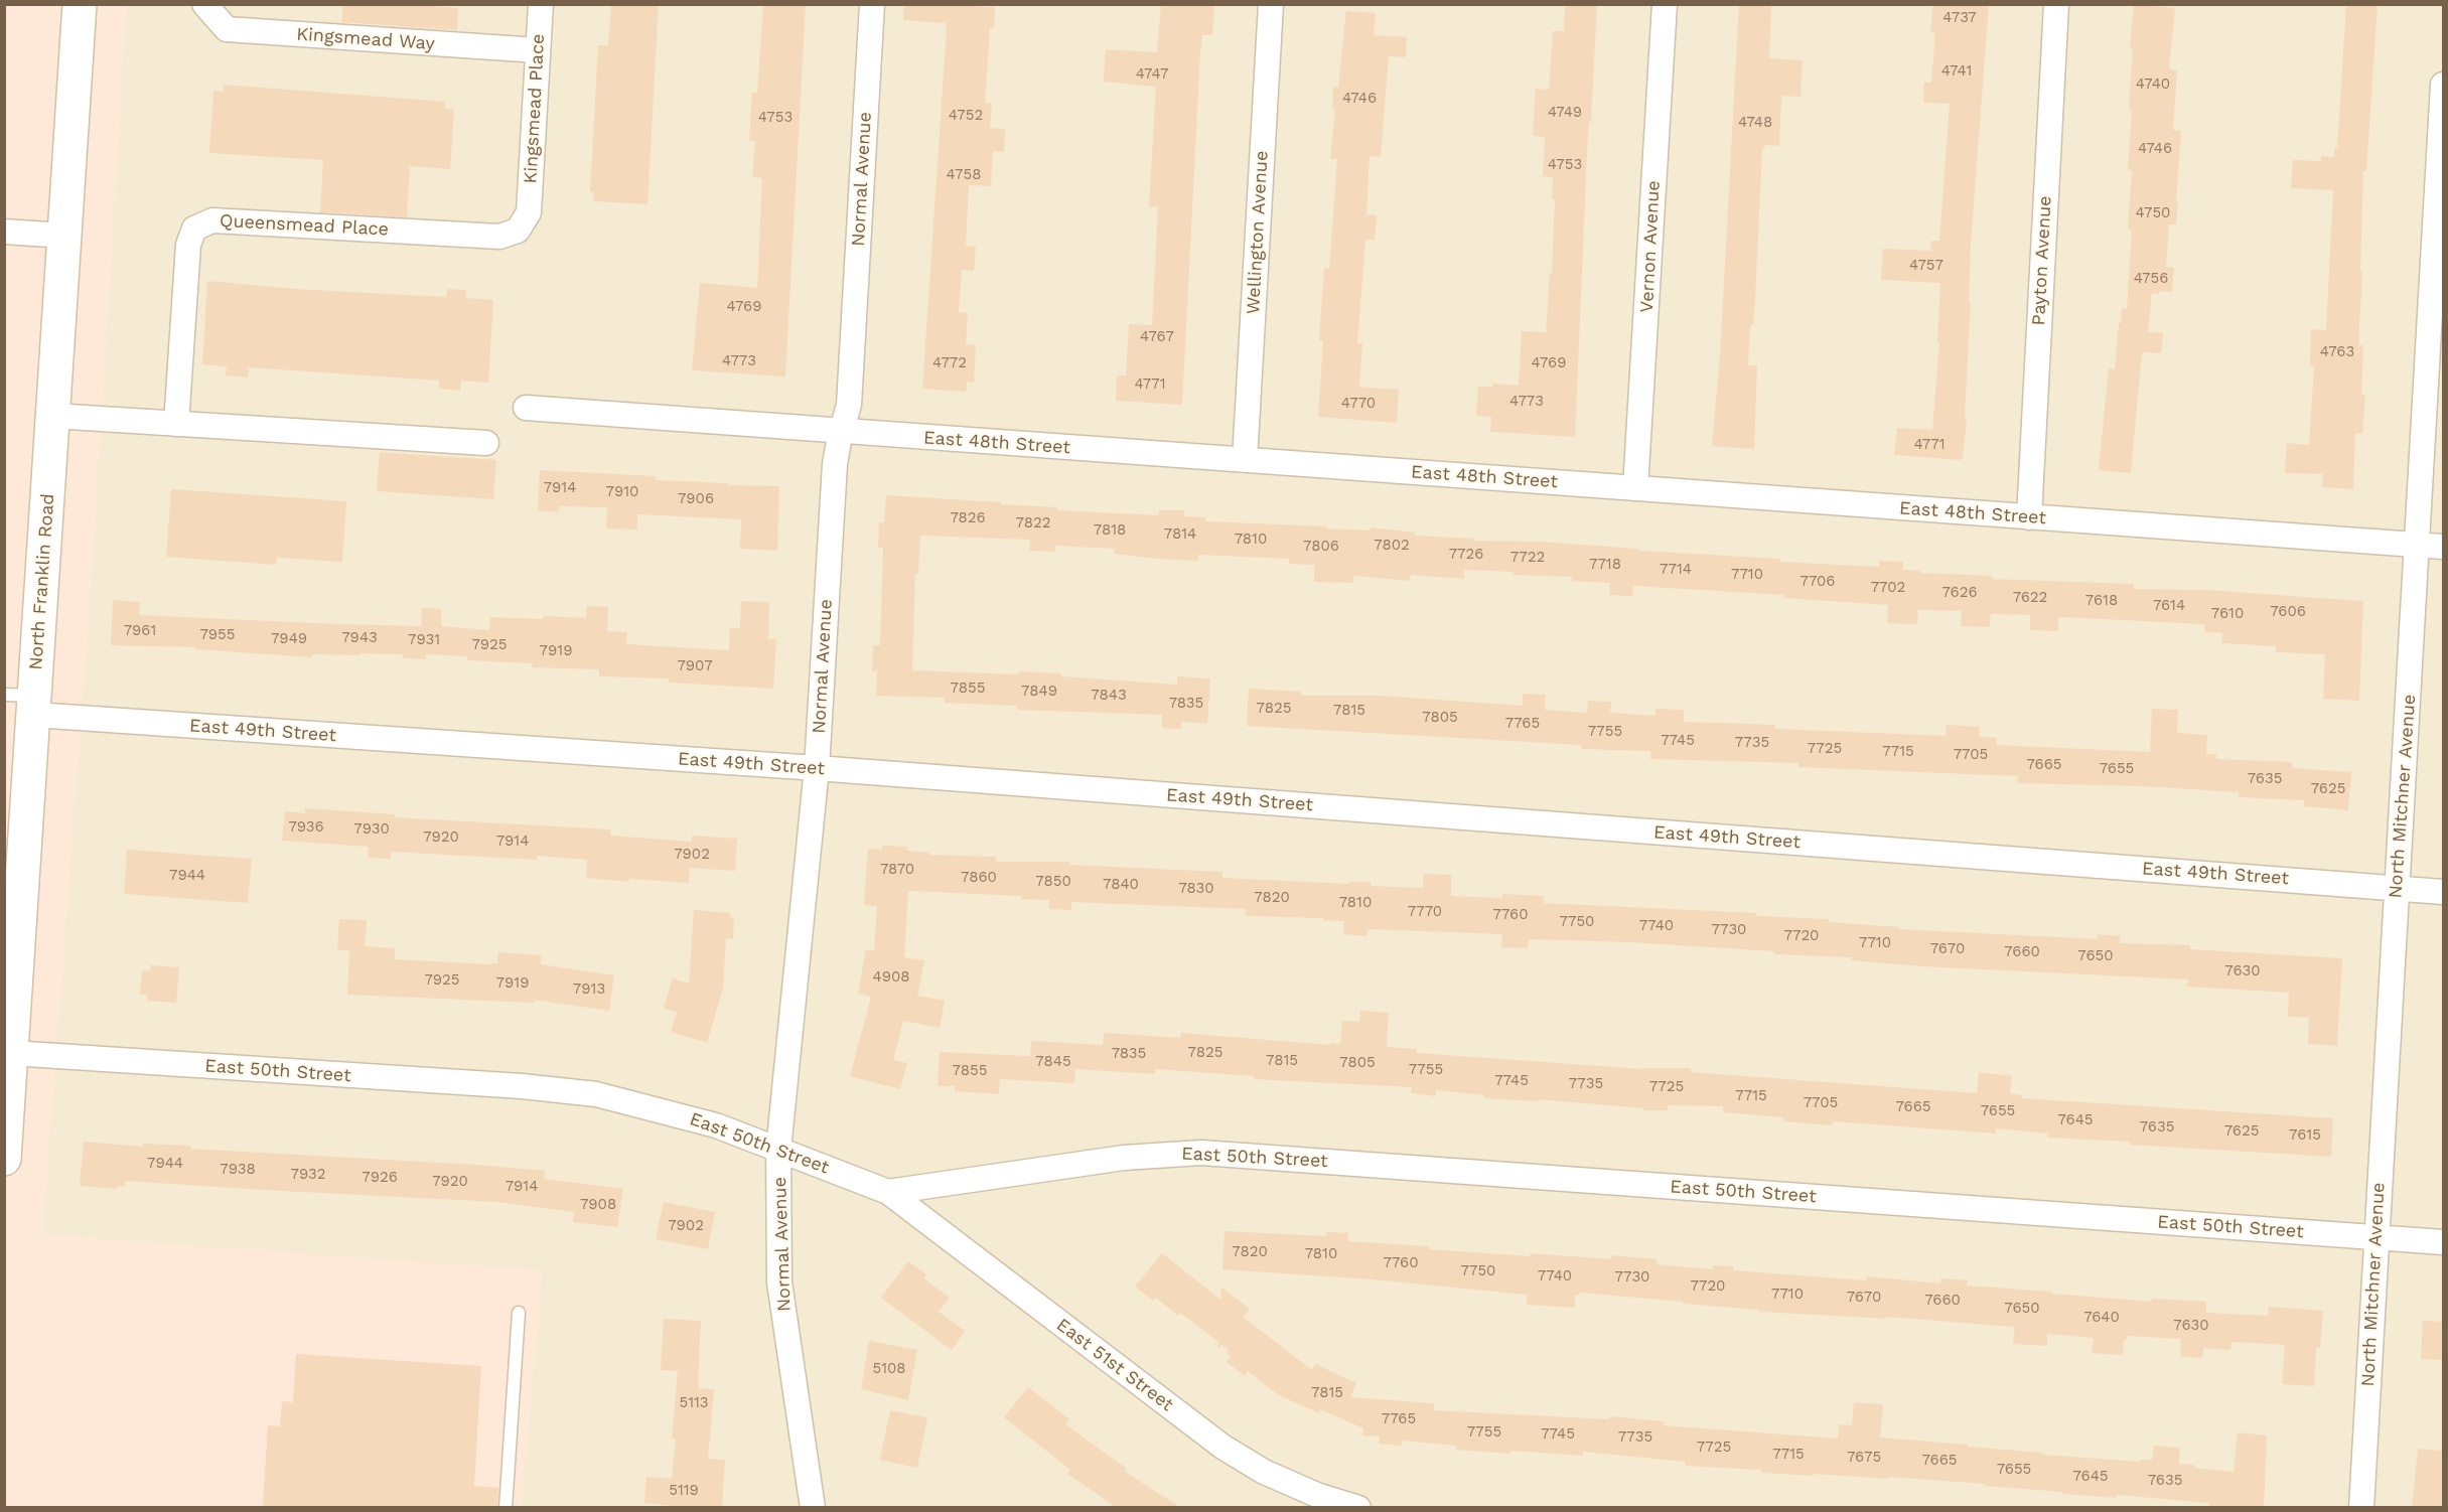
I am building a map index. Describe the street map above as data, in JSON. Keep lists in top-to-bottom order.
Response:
{
  "streets": {
    "main road": ["North Franklin Road"],
    "street": [
      "Kingsmead Way",
      "Kingsmead Place",
      "Normal Avenue",
      "Queensmead Place",
      "Wellington Avenue",
      "Vernon Avenue",
      "Payton Avenue",
      "East 48th Street",
      "East 49th Street",
      "North Mitchner Avenue",
      "East 50th Street",
      "East 51st Street"
    ]
  },
  "crossings": [
    ["Kingsmead Way", "Kingsmead Place"],
    ["Kingsmead Place", "Queensmead Place"],
    ["Normal Avenue", "East 48th Street"],
    ["Normal Avenue", "East 49th Street"],
    ["Normal Avenue", "East 50th Street"],
    ["Wellington Avenue", "East 48th Street"],
    ["Vernon Avenue", "East 48th Street"],
    ["Payton Avenue", "East 48th Street"],
    ["East 48th Street", "North Mitchner Avenue"],
    ["North Franklin Road", "East 49th Street"],
    ["North Franklin Road", "East 50th Street"],
    ["East 49th Street", "North Mitchner Avenue"],
    ["North Mitchner Avenue", "East 50th Street"],
    ["East 50th Street", "East 51st Street"]
  ],
  "house_numbers": [
    "4737",
    "4741",
    "4747",
    "4740",
    "4746",
    "4749",
    "4752",
    "4753",
    "4748",
    "4746",
    "4753",
    "4758",
    "4750",
    "4757",
    "4756",
    "4769",
    "4767",
    "4763",
    "4773",
    "4772",
    "4769",
    "4771",
    "4773",
    "4770",
    "4771",
    "7914",
    "7910",
    "7906",
    "7826",
    "7822",
    "7818",
    "7814",
    "7810",
    "7802",
    "7806",
    "7726",
    "7722",
    "7718",
    "7714",
    "7710",
    "7706",
    "7702",
    "7626",
    "7622",
    "7618",
    "7614",
    "7606",
    "7610",
    "7961",
    "7955",
    "7943",
    "7949",
    "7931",
    "7925",
    "7919",
    "7907",
    "7855",
    "7849",
    "7843",
    "7835",
    "7825",
    "7815",
    "7805",
    "7765",
    "7755",
    "7745",
    "7735",
    "7725",
    "7715",
    "7705",
    "7665",
    "7655",
    "7635",
    "7625",
    "7936",
    "7930",
    "7920",
    "7914",
    "7902",
    "7870",
    "7944",
    "7860",
    "7850",
    "7840",
    "7830",
    "7820",
    "7810",
    "7770",
    "7760",
    "7750",
    "7740",
    "7730",
    "7720",
    "7710",
    "7670",
    "7660",
    "7650",
    "7630",
    "4908",
    "7925",
    "7919",
    "7913",
    "7825",
    "7835",
    "7815",
    "7845",
    "7805",
    "7755",
    "7855",
    "7745",
    "7735",
    "7725",
    "7715",
    "7705",
    "7665",
    "7655",
    "7645",
    "7635",
    "7625",
    "7615",
    "7944",
    "7938",
    "7932",
    "7926",
    "7920",
    "7914",
    "7908",
    "7902",
    "7820",
    "7810",
    "7760",
    "7750",
    "7740",
    "7730",
    "7720",
    "7710",
    "7670",
    "7660",
    "7650",
    "7640",
    "7630",
    "5108",
    "7815",
    "5113",
    "7765",
    "7755",
    "7745",
    "7735",
    "7725",
    "7715",
    "7675",
    "7665",
    "7655",
    "7645",
    "7635",
    "5119"
  ]
}
